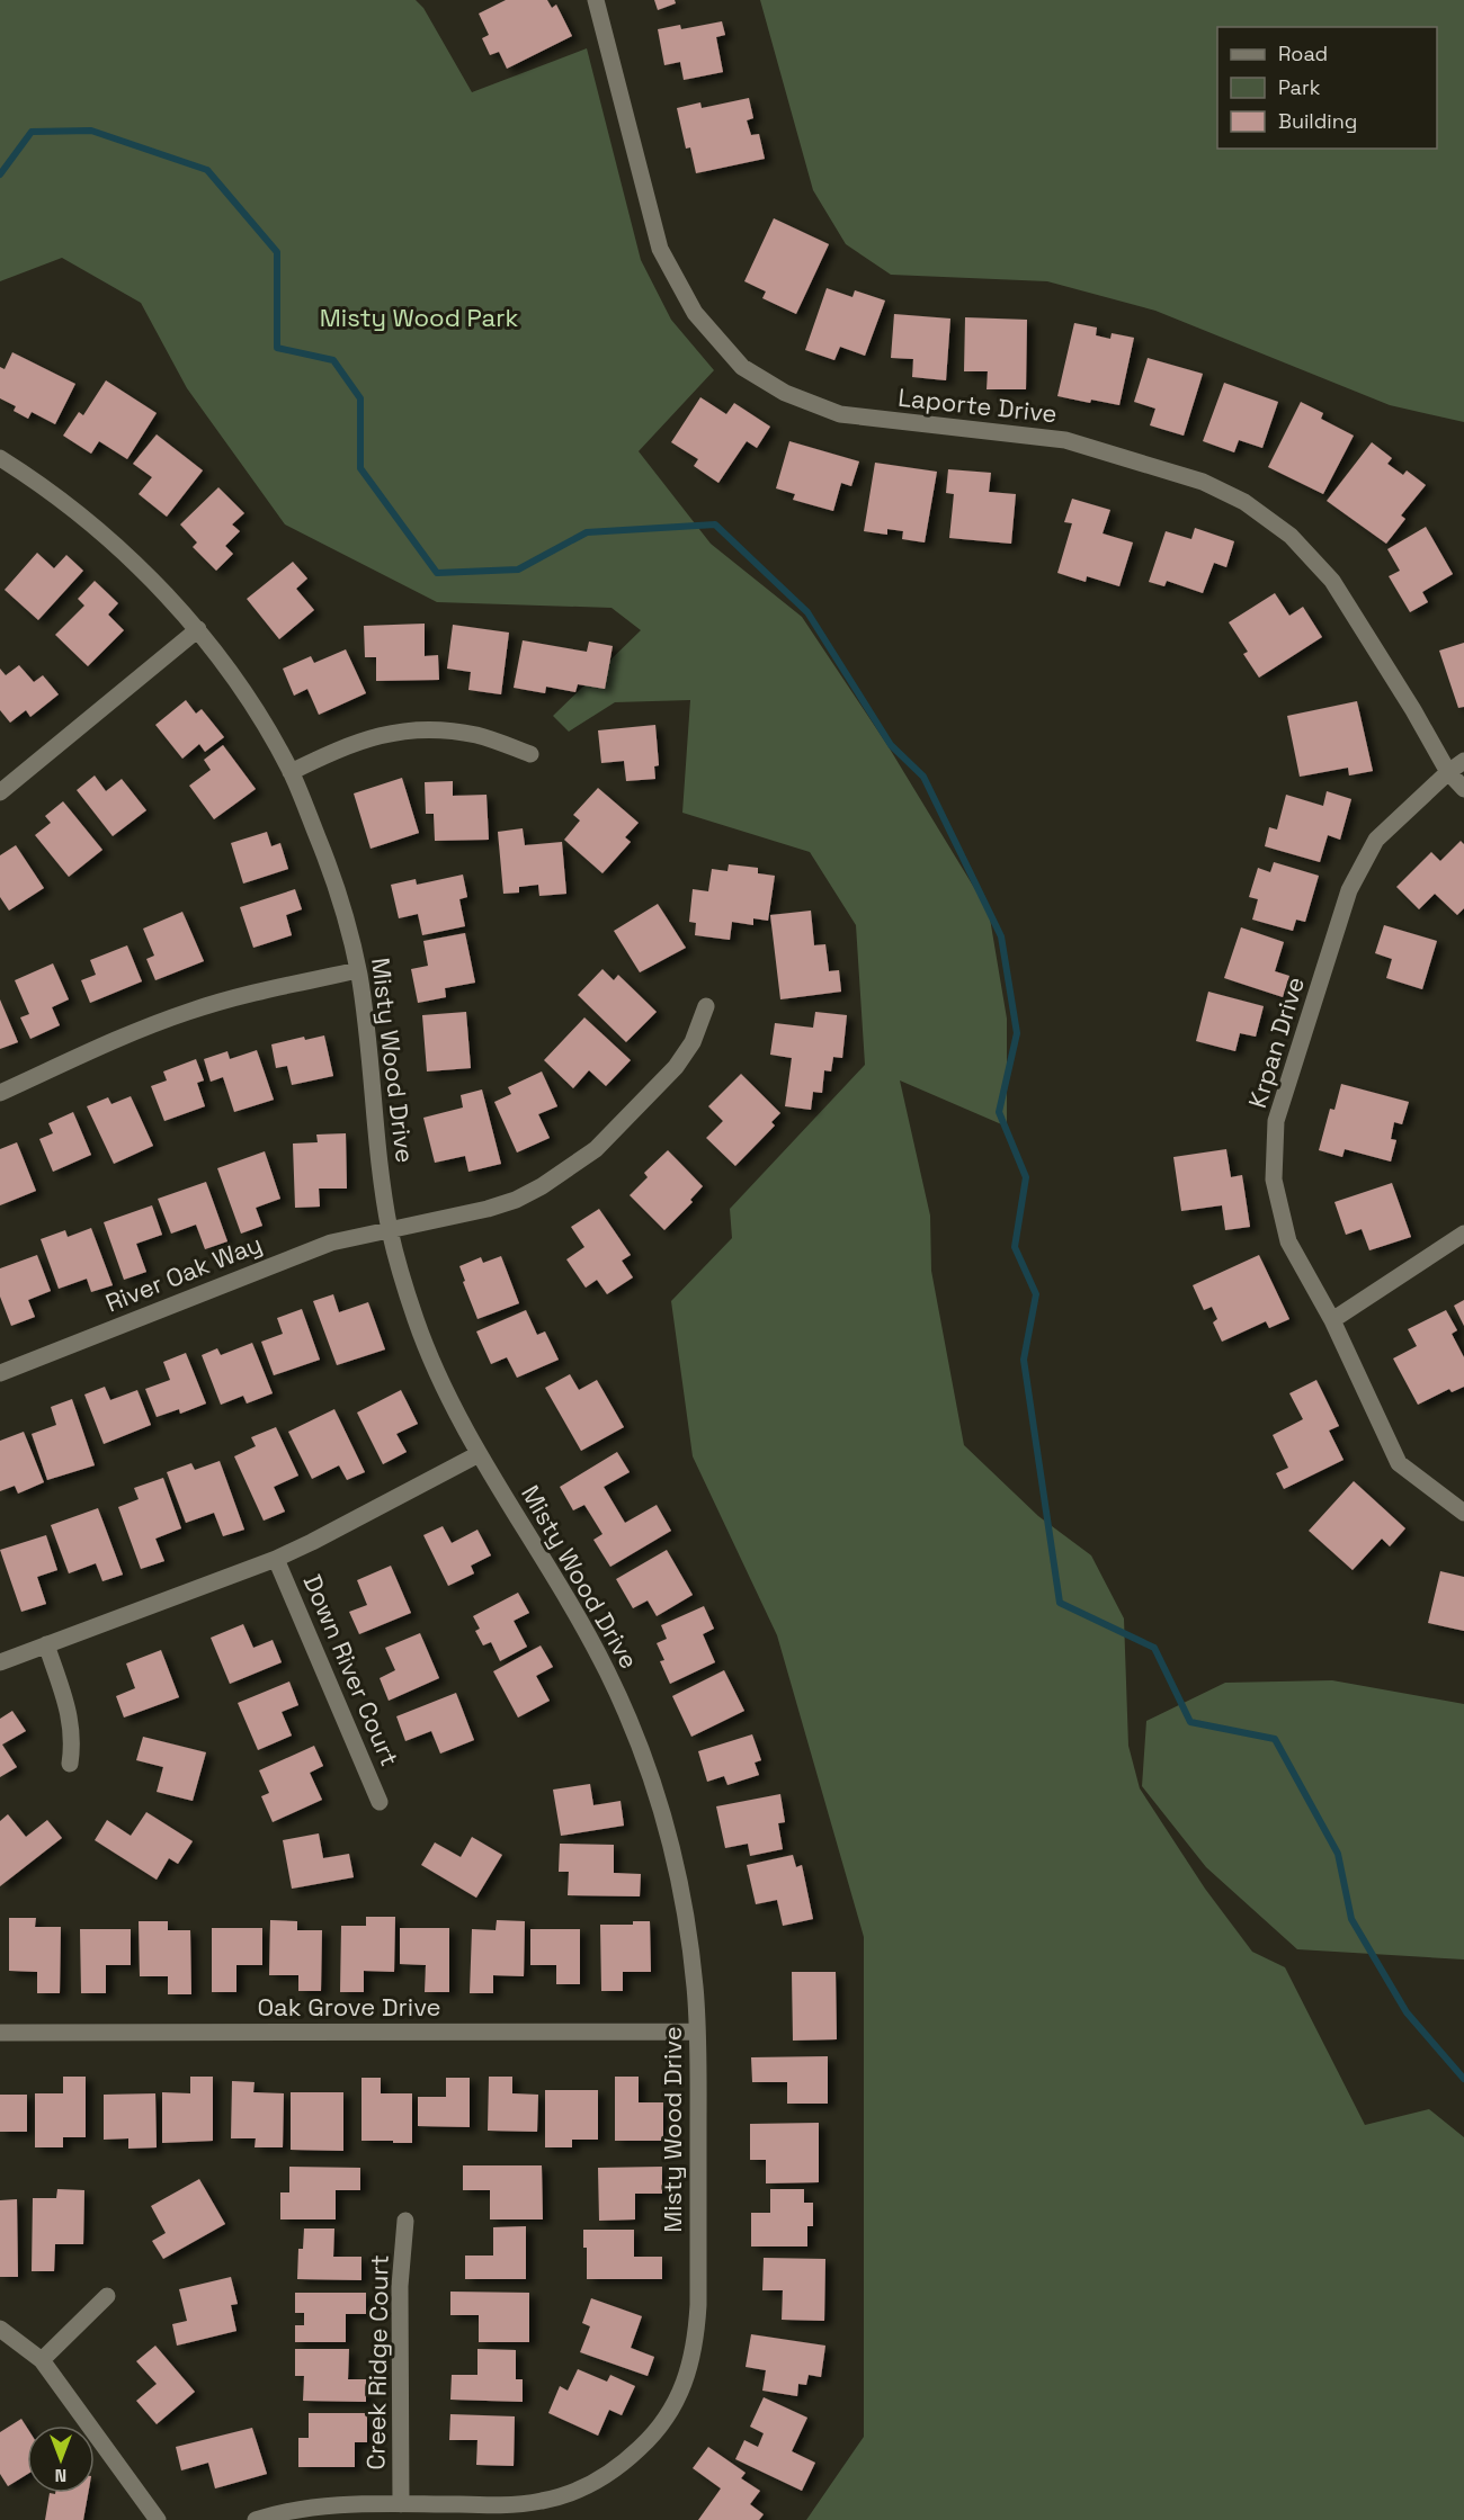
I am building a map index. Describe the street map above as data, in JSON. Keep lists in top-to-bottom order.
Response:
{
  "streets": {
    "street": [
      "Laporte Drive",
      "Krpan Drive",
      "Misty Wood Drive",
      "River Oak Way",
      "Down River Court",
      "Oak Grove Drive",
      "Creek Ridge Court"
    ]
  },
  "crossings": [
    ["Laporte Drive", "Krpan Drive"],
    ["Misty Wood Drive", "River Oak Way"],
    ["Misty Wood Drive", "Oak Grove Drive"],
    ["Misty Wood Drive", "Creek Ridge Court"]
  ],
  "parks": ["Misty Wood Park"],
  "legend": ["Road", "Park", "Building"],
  "north": "bottom"
}
